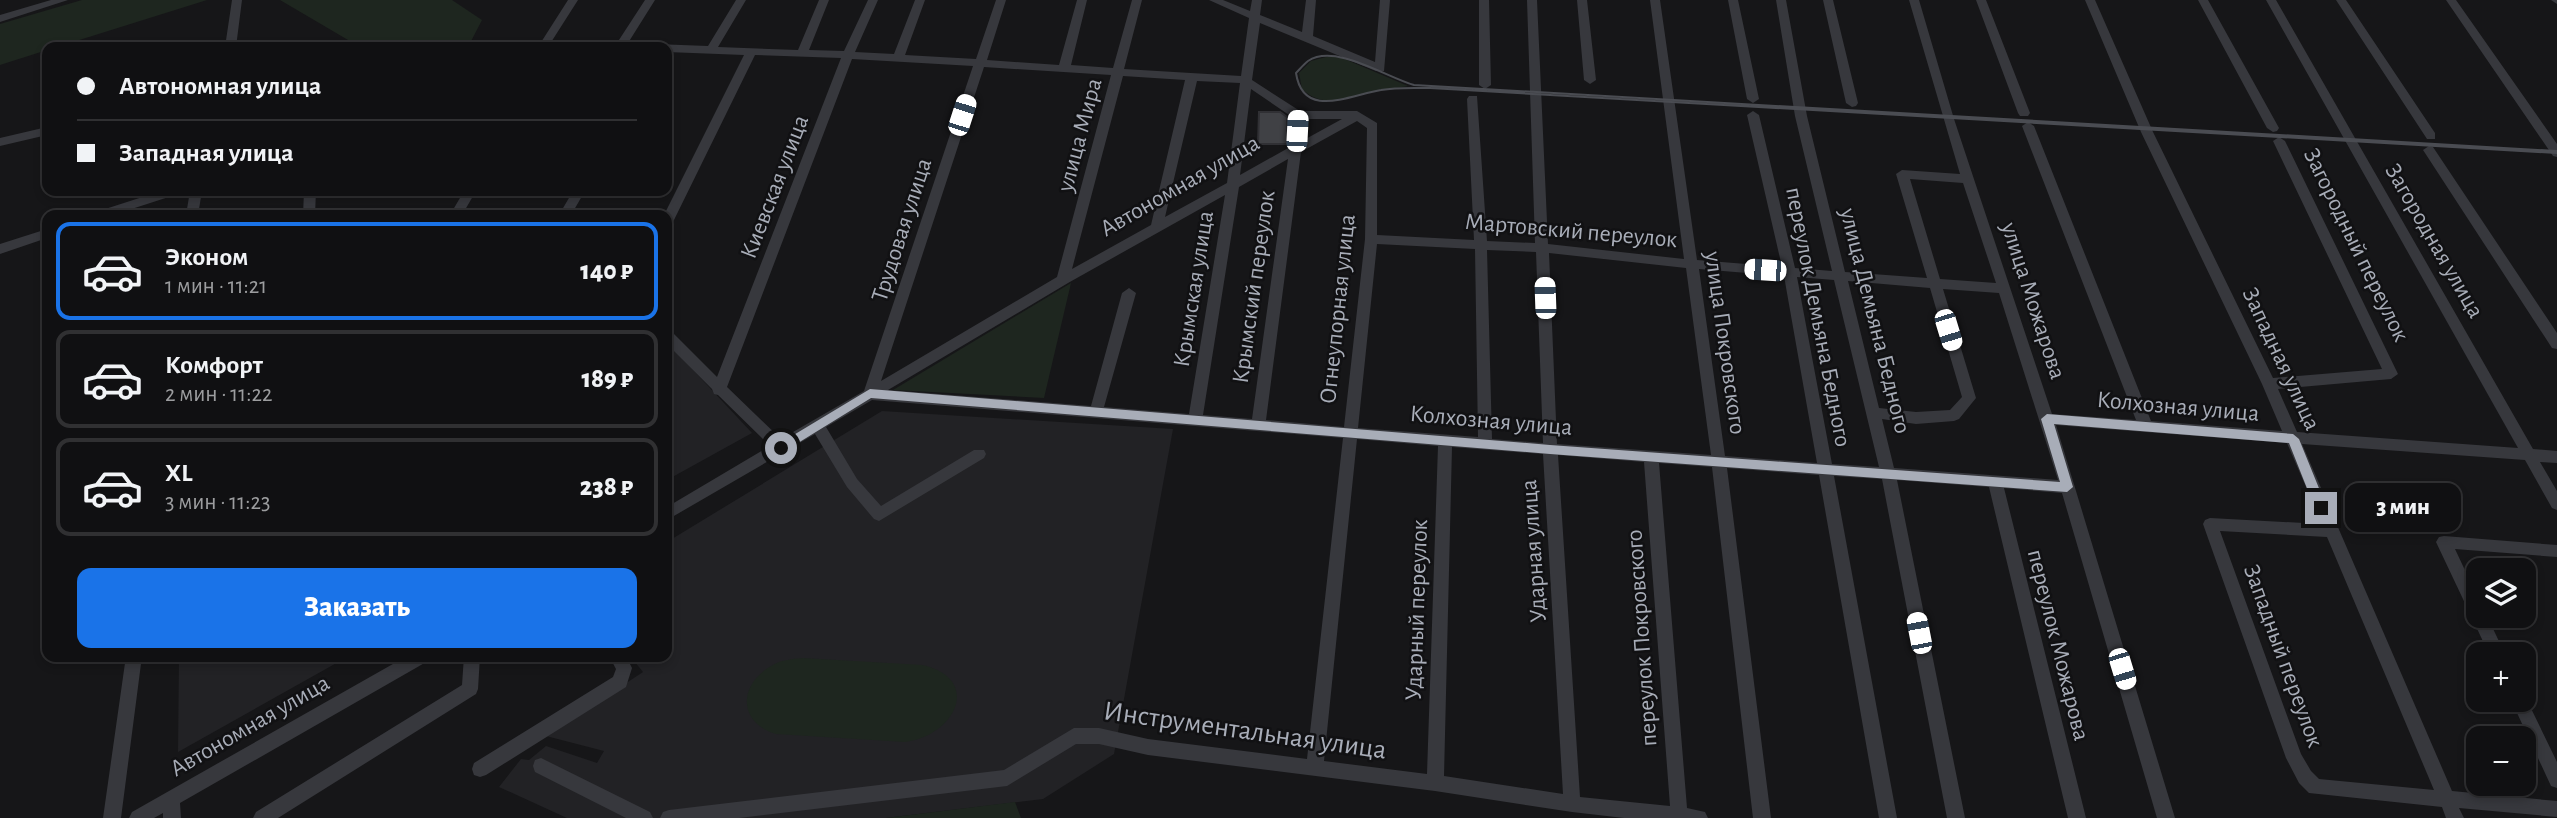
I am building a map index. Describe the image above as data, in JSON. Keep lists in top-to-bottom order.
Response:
{
  "streets": {
    "street": [
      "улица Мира",
      "Автономная улица",
      "Киевская улица",
      "Трудовая улица",
      "Мартовский переулок",
      "Загородная улица",
      "Загородный переулок",
      "Крымский переулок",
      "Крымская улица",
      "улица Можарова",
      "Огнеупорная улица",
      "переулок Демьяна Бедного",
      "улица Демьяна Бедного",
      "улица Покровского",
      "Западная улица",
      "Колхозная улица",
      "Ударная улица",
      "Ударный переулок",
      "переулок Покровского",
      "переулок Можарова",
      "Западный переулок",
      "Инструментальная улица"
    ]
  },
  "crossings": [
    ["улица Мира", "Автономная улица"],
    ["Автономная улица", "Трудовая улица"],
    ["Автономная улица", "Крымский переулок"],
    ["Автономная улица", "Крымская улица"],
    ["Автономная улица", "Огнеупорная улица"],
    ["Автономная улица", "Колхозная улица"],
    ["Трудовая улица", "Колхозная улица"],
    ["Мартовский переулок", "улица Можарова"],
    ["Мартовский переулок", "Огнеупорная улица"],
    ["Мартовский переулок", "переулок Демьяна Бедного"],
    ["Мартовский переулок", "улица Демьяна Бедного"],
    ["Мартовский переулок", "улица Покровского"],
    ["Мартовский переулок", "Ударная улица"],
    ["Загородная улица", "Колхозная улица"],
    ["Загородный переулок", "Западная улица"],
    ["Крымский переулок", "Колхозная улица"],
    ["Крымская улица", "Колхозная улица"],
    ["улица Можарова", "Колхозная улица"],
    ["Огнеупорная улица", "Колхозная улица"],
    ["Огнеупорная улица", "Инструментальная улица"],
    ["переулок Демьяна Бедного", "Колхозная улица"],
    ["улица Демьяна Бедного", "Колхозная улица"],
    ["улица Покровского", "Колхозная улица"],
    ["Западная улица", "Колхозная улица"],
    ["Западная улица", "Западный переулок"],
    ["Колхозная улица", "Ударная улица"],
    ["Колхозная улица", "Ударный переулок"],
    ["Колхозная улица", "переулок Покровского"],
    ["Колхозная улица", "переулок Можарова"],
    ["Ударная улица", "Инструментальная улица"],
    ["Ударный переулок", "Инструментальная улица"],
    ["переулок Покровского", "Инструментальная улица"]
  ],
  "page": {
    "banner": ["Автономная улица", "Западная улица"],
    "list": [
      {
        "name": "Эконом",
        "note": "1 мин · 11:21",
        "value": "140 ₽"
      },
      {
        "name": "Комфорт",
        "note": "2 мин · 11:22",
        "value": "189 ₽"
      },
      {
        "name": "XL",
        "note": "3 мин · 11:23",
        "value": "238 ₽"
      }
    ],
    "bubble": "3 мин",
    "buttons": "Заказать",
    "map_buttons": ["+", "−"]
  }
}
